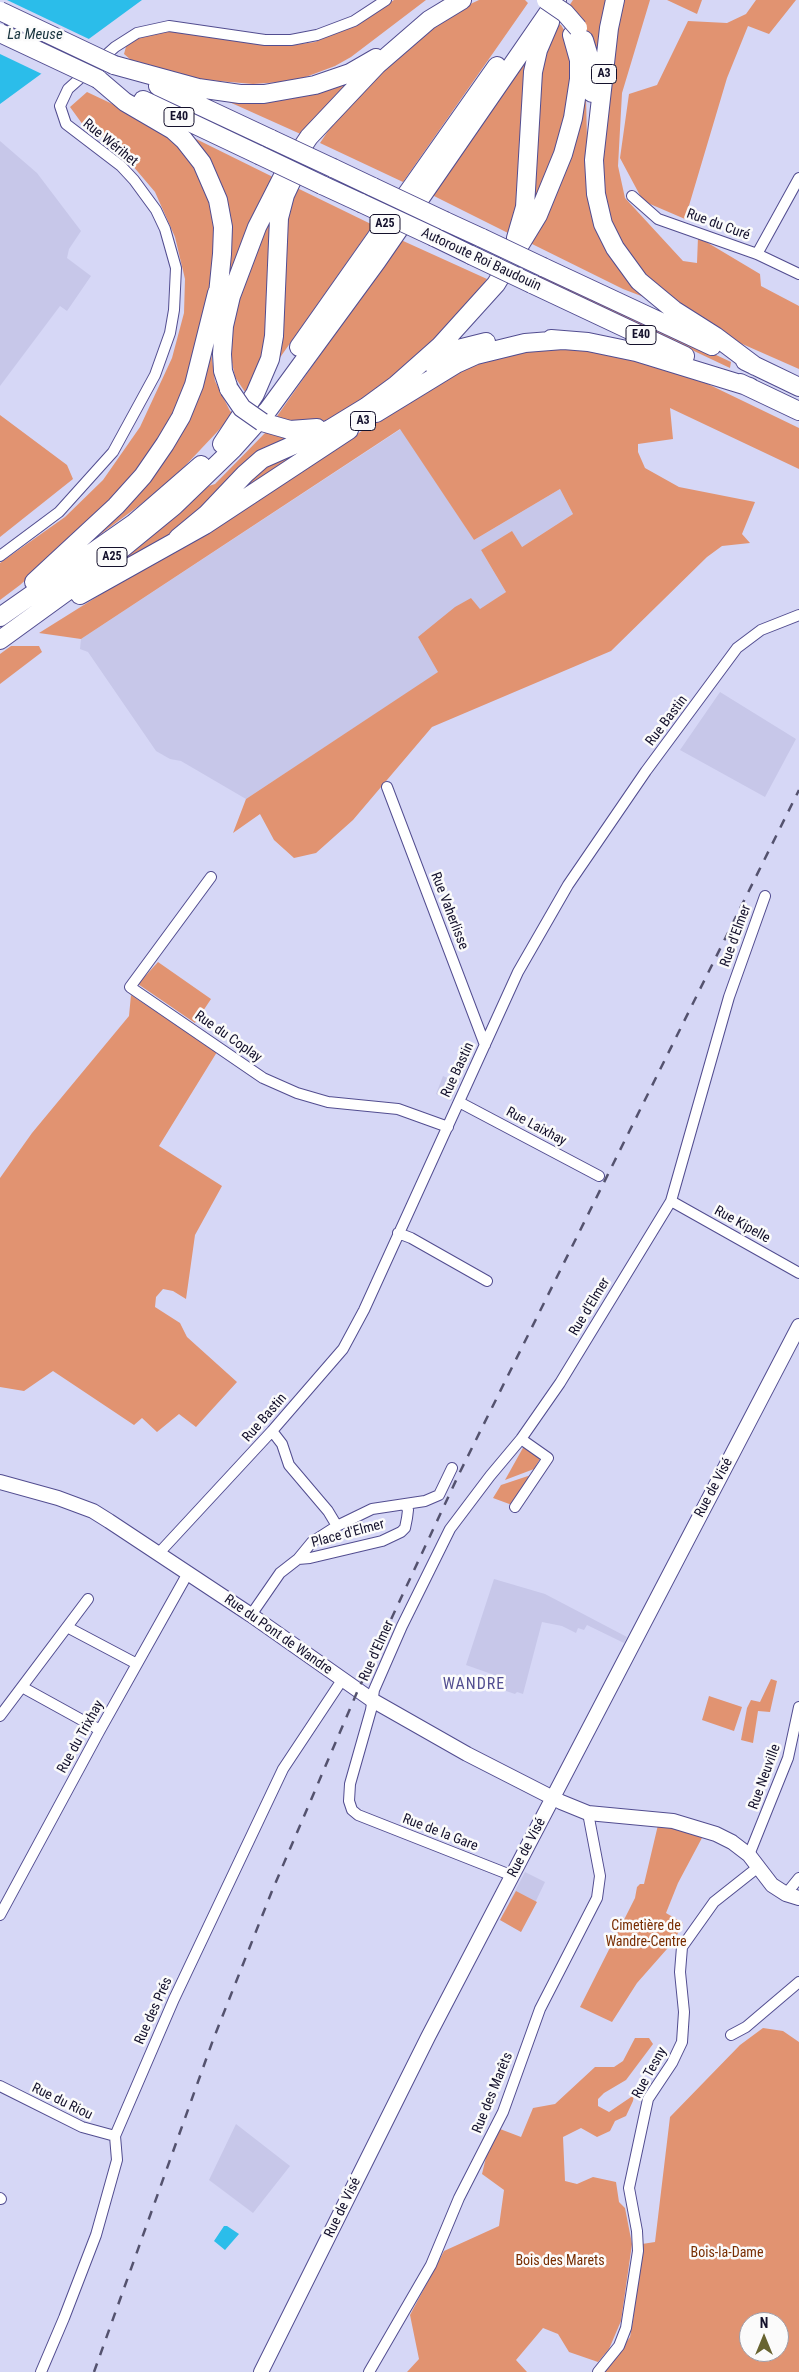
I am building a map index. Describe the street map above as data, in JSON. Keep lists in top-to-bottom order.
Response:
{
  "streets": {
    "highway": [
      "A3",
      "E40",
      "A25",
      "Autoroute Roi Baudouin"
    ],
    "street": [
      "Rue Wérihet",
      "Rue du Curé",
      "Rue Bastin",
      "Rue Vaherlisse",
      "Rue d'Elmer",
      "Rue du Coplay",
      "Rue Laixhay",
      "Rue Kipelle",
      "Rue de Visé",
      "Place d'Elmer",
      "Rue du Pont de Wandre",
      "Rue du Trixhay",
      "Rue Neuville",
      "Rue de la Gare",
      "Rue des Prés",
      "Rue Tesny",
      "Rue des Marêts",
      "Rue du Riou"
    ]
  },
  "crossings": [
    ["A3", "A25"],
    ["A3", "Autoroute Roi Baudouin"],
    ["Rue Bastin", "Rue Vaherlisse"],
    ["Rue Bastin", "Rue du Coplay"],
    ["Rue Bastin", "Rue Laixhay"],
    ["Rue Bastin", "Rue du Pont de Wandre"],
    ["Rue d'Elmer", "Rue Kipelle"],
    ["Rue d'Elmer", "Rue du Pont de Wandre"],
    ["Rue d'Elmer", "Rue de la Gare"],
    ["Rue de Visé", "Rue du Pont de Wandre"],
    ["Rue de Visé", "Rue de la Gare"],
    ["Place d'Elmer", "Rue du Pont de Wandre"],
    ["Rue du Pont de Wandre", "Rue du Trixhay"],
    ["Rue du Pont de Wandre", "Rue Neuville"],
    ["Rue du Pont de Wandre", "Rue des Prés"],
    ["Rue du Pont de Wandre", "Rue des Marêts"],
    ["Rue des Prés", "Rue du Riou"]
  ],
  "districts": ["WANDRE"],
  "water": ["La Meuse"],
  "parks": ["Cimetière de Wandre-Centre", "Bois-la-Dame", "Bois des Marets"],
  "north": "top"
}
